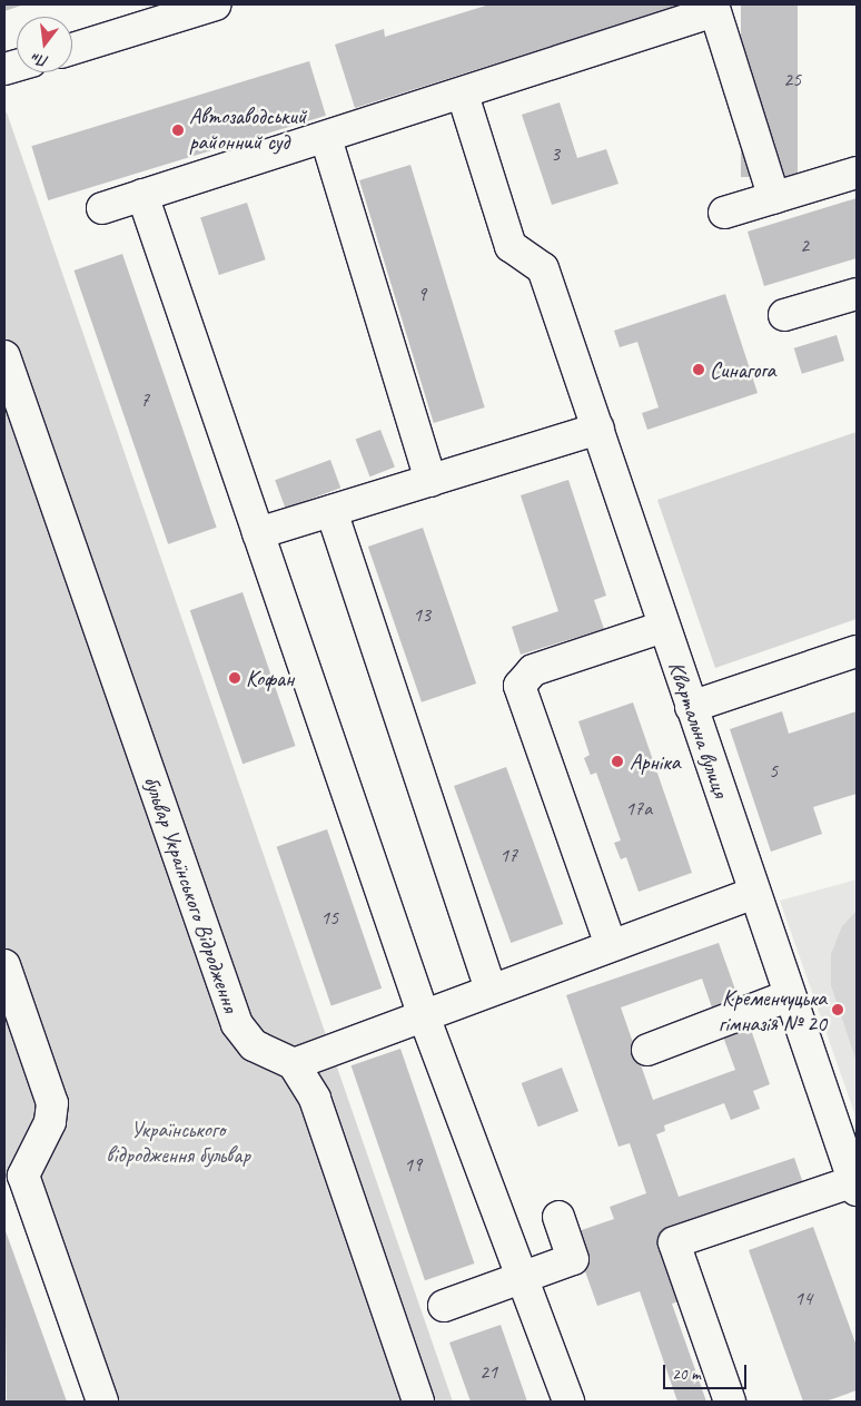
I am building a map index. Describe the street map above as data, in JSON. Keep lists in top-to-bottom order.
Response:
{
  "streets": {
    "street": ["Квартальна вулиця", "бульвар Українського Відродження"]
  },
  "parks": ["Українського відродження бульвар"],
  "places": [
    "Автозаводський районний суд",
    "Синагога",
    "Кофан",
    "Арніка",
    "Кременчуцька гімназія № 20"
  ],
  "house_numbers": [
    "25",
    "3",
    "2",
    "9",
    "7",
    "13",
    "5",
    "17а",
    "17",
    "15",
    "19",
    "14",
    "21"
  ],
  "scale_bar": "20 m",
  "north": "bottom"
}
